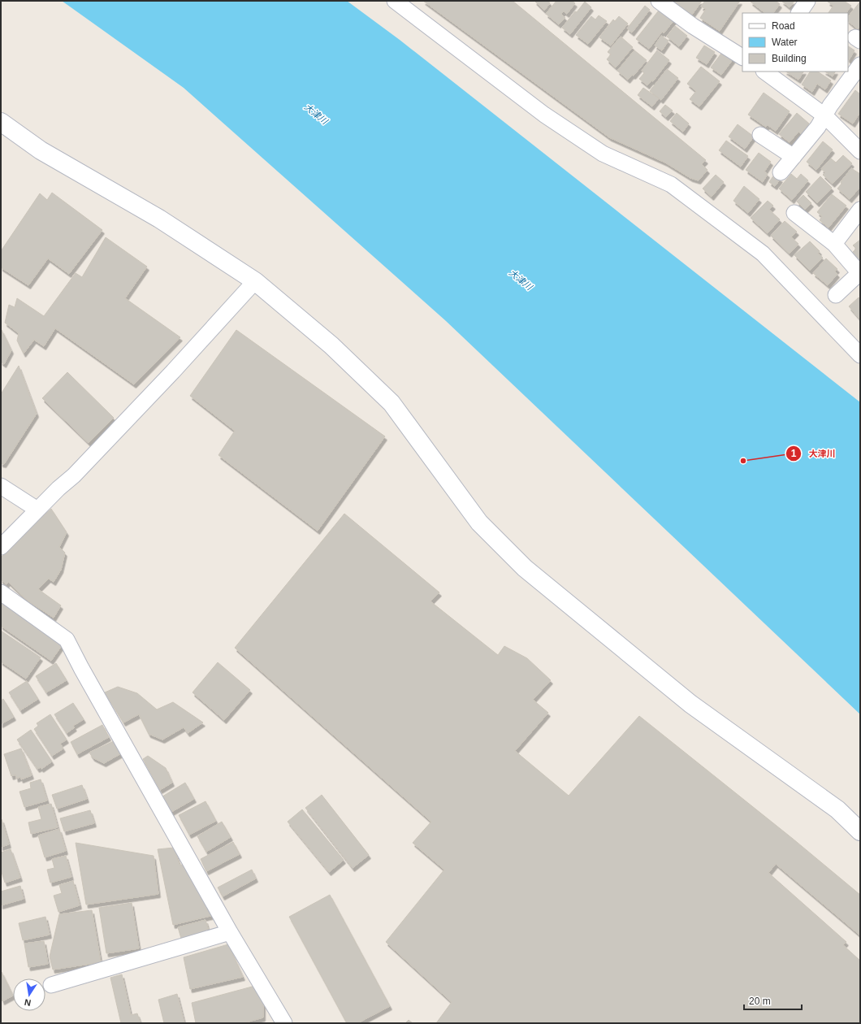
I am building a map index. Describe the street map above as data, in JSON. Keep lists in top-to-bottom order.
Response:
{
  "water": ["大津川"],
  "places": ["大津川"],
  "legend": ["Road", "Water", "Building"],
  "scale_bar": "20 m",
  "north": "bottom"
}
